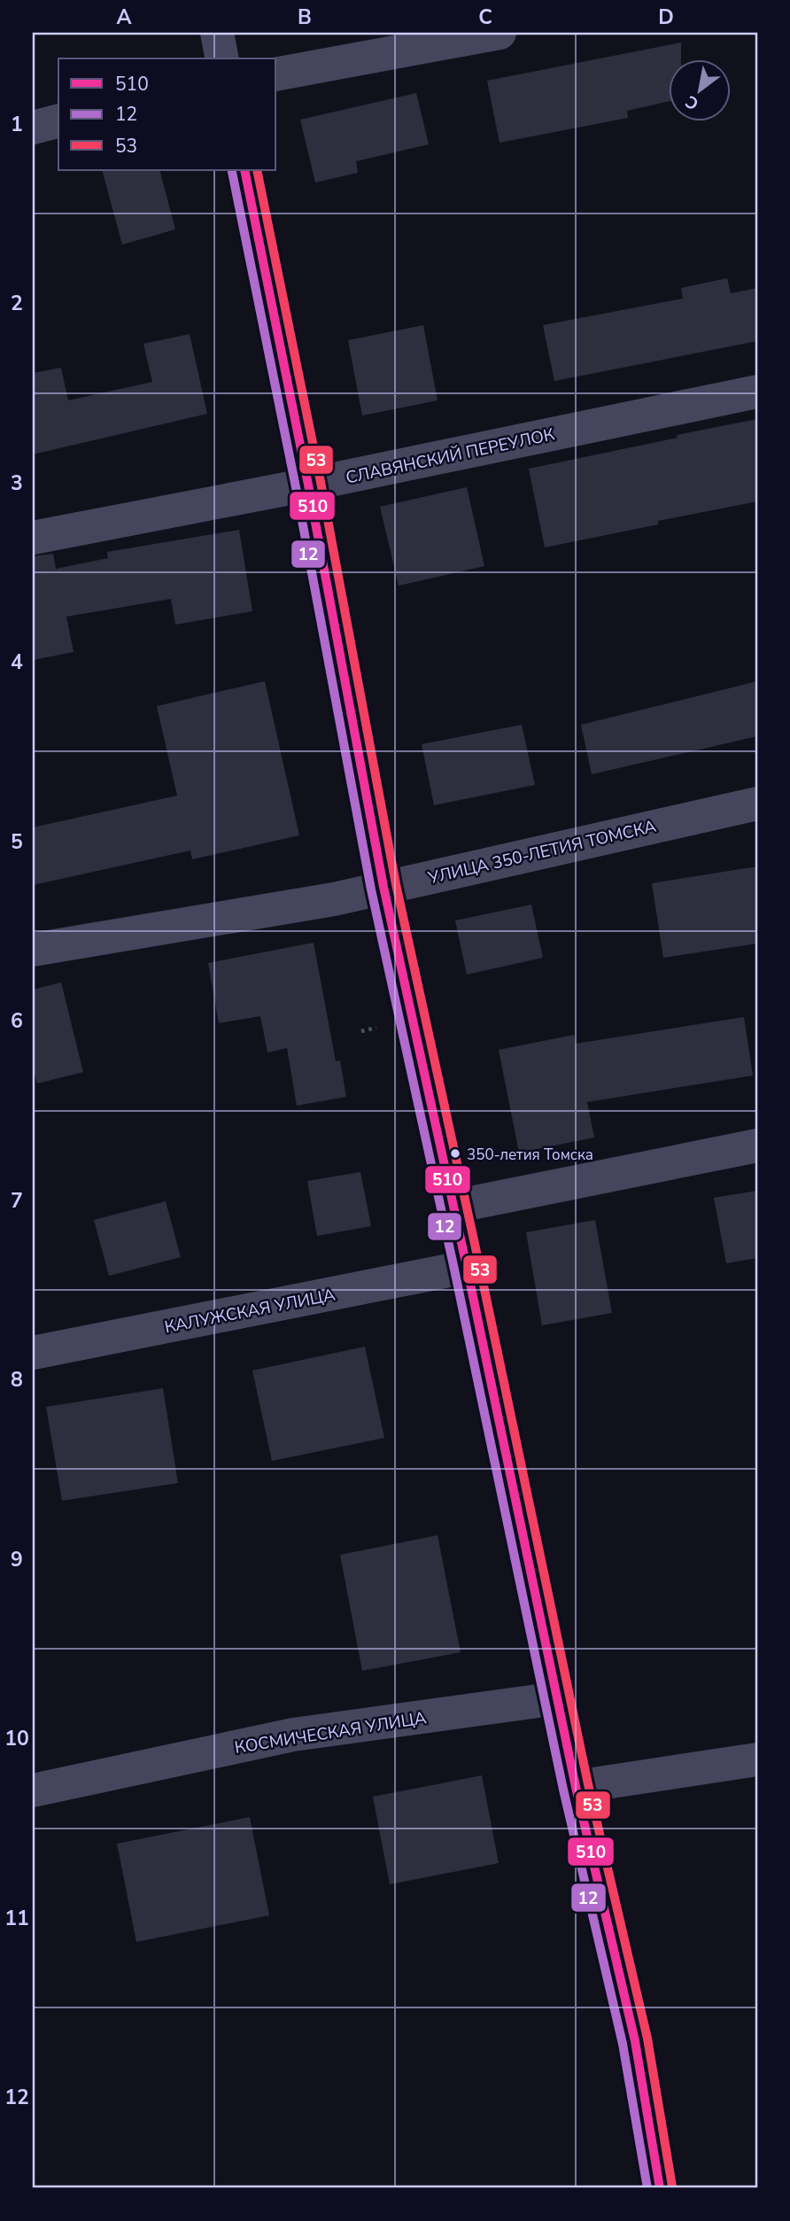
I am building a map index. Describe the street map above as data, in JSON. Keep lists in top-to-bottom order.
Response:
{
  "streets": {
    "street": [
      "СЛАВЯНСКИЙ ПЕРЕУЛОК",
      "УЛИЦА 350-ЛЕТИЯ ТОМСКА",
      "КАЛУЖСКАЯ УЛИЦА",
      "КОСМИЧЕСКАЯ УЛИЦА"
    ]
  },
  "places": ["350-летия Томска"],
  "lines": ["transit line 510", "transit line 53", "transit line 12"],
  "legend": ["510", "12", "53"],
  "north": "bottom left",
  "grid": {
    "columns": [
      "A",
      "B",
      "C",
      "D"
    ],
    "rows": [
      "1",
      "2",
      "3",
      "4",
      "5",
      "6",
      "7",
      "8",
      "9",
      "10",
      "11",
      "12"
    ]
  }
}
